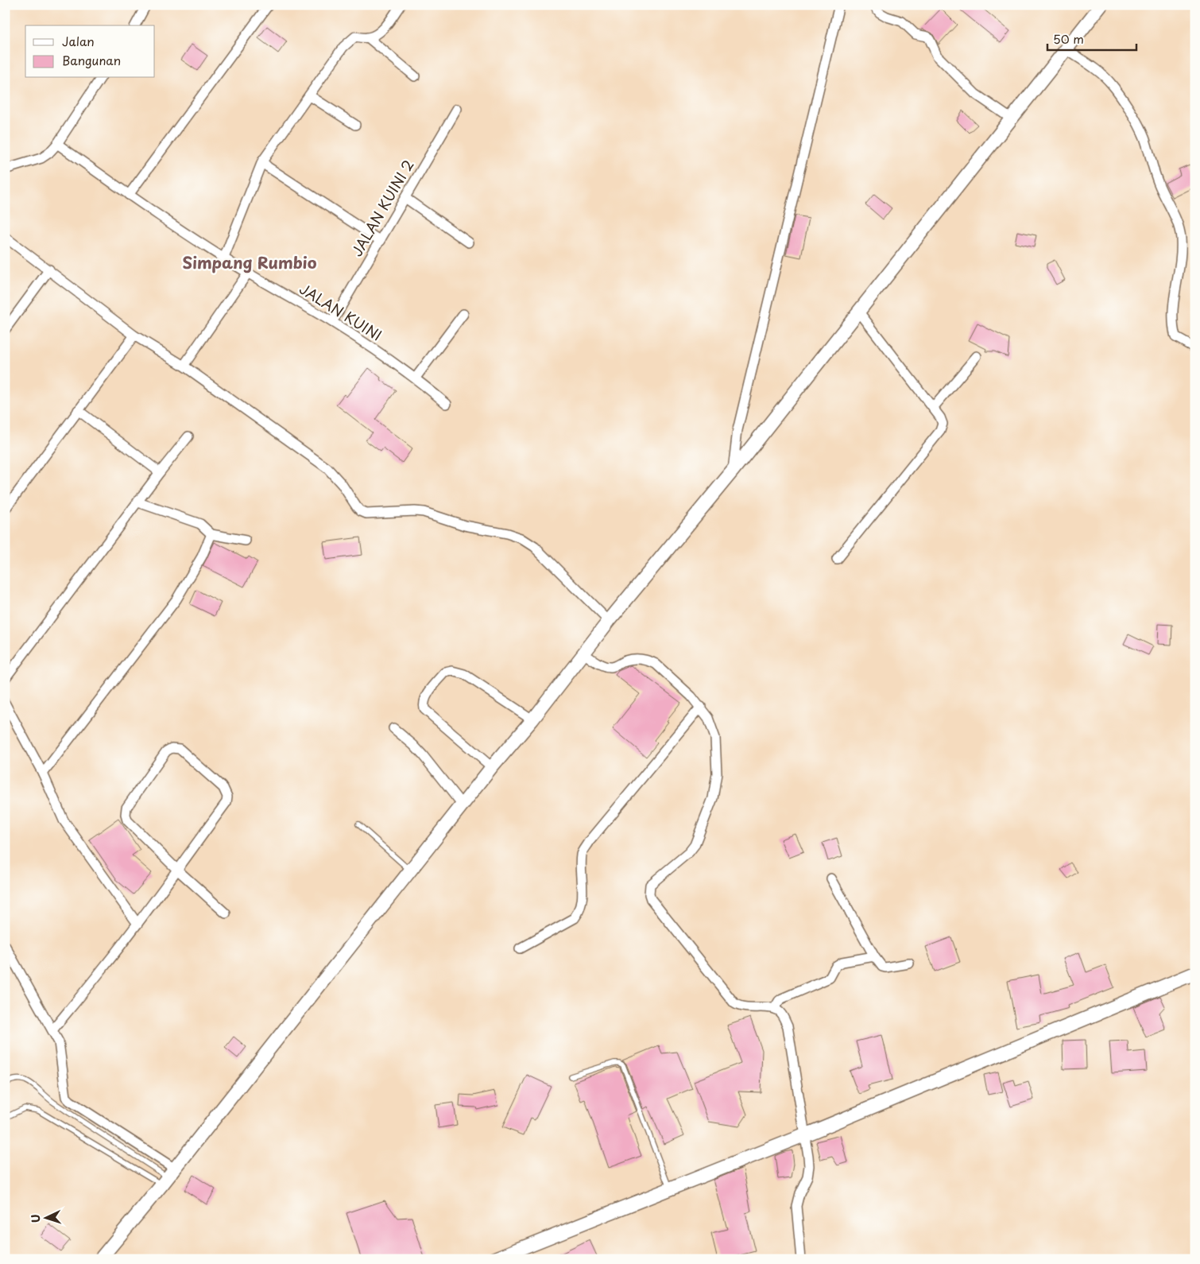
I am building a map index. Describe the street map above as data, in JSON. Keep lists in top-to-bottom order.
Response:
{
  "streets": {
    "street": ["JALAN KUINI 2", "JALAN KUINI"]
  },
  "crossings": [
    ["JALAN KUINI 2", "JALAN KUINI"]
  ],
  "districts": ["Simpang Rumbio"],
  "legend": ["Jalan", "Bangunan"],
  "scale_bar": "50 m",
  "north": "left"
}
